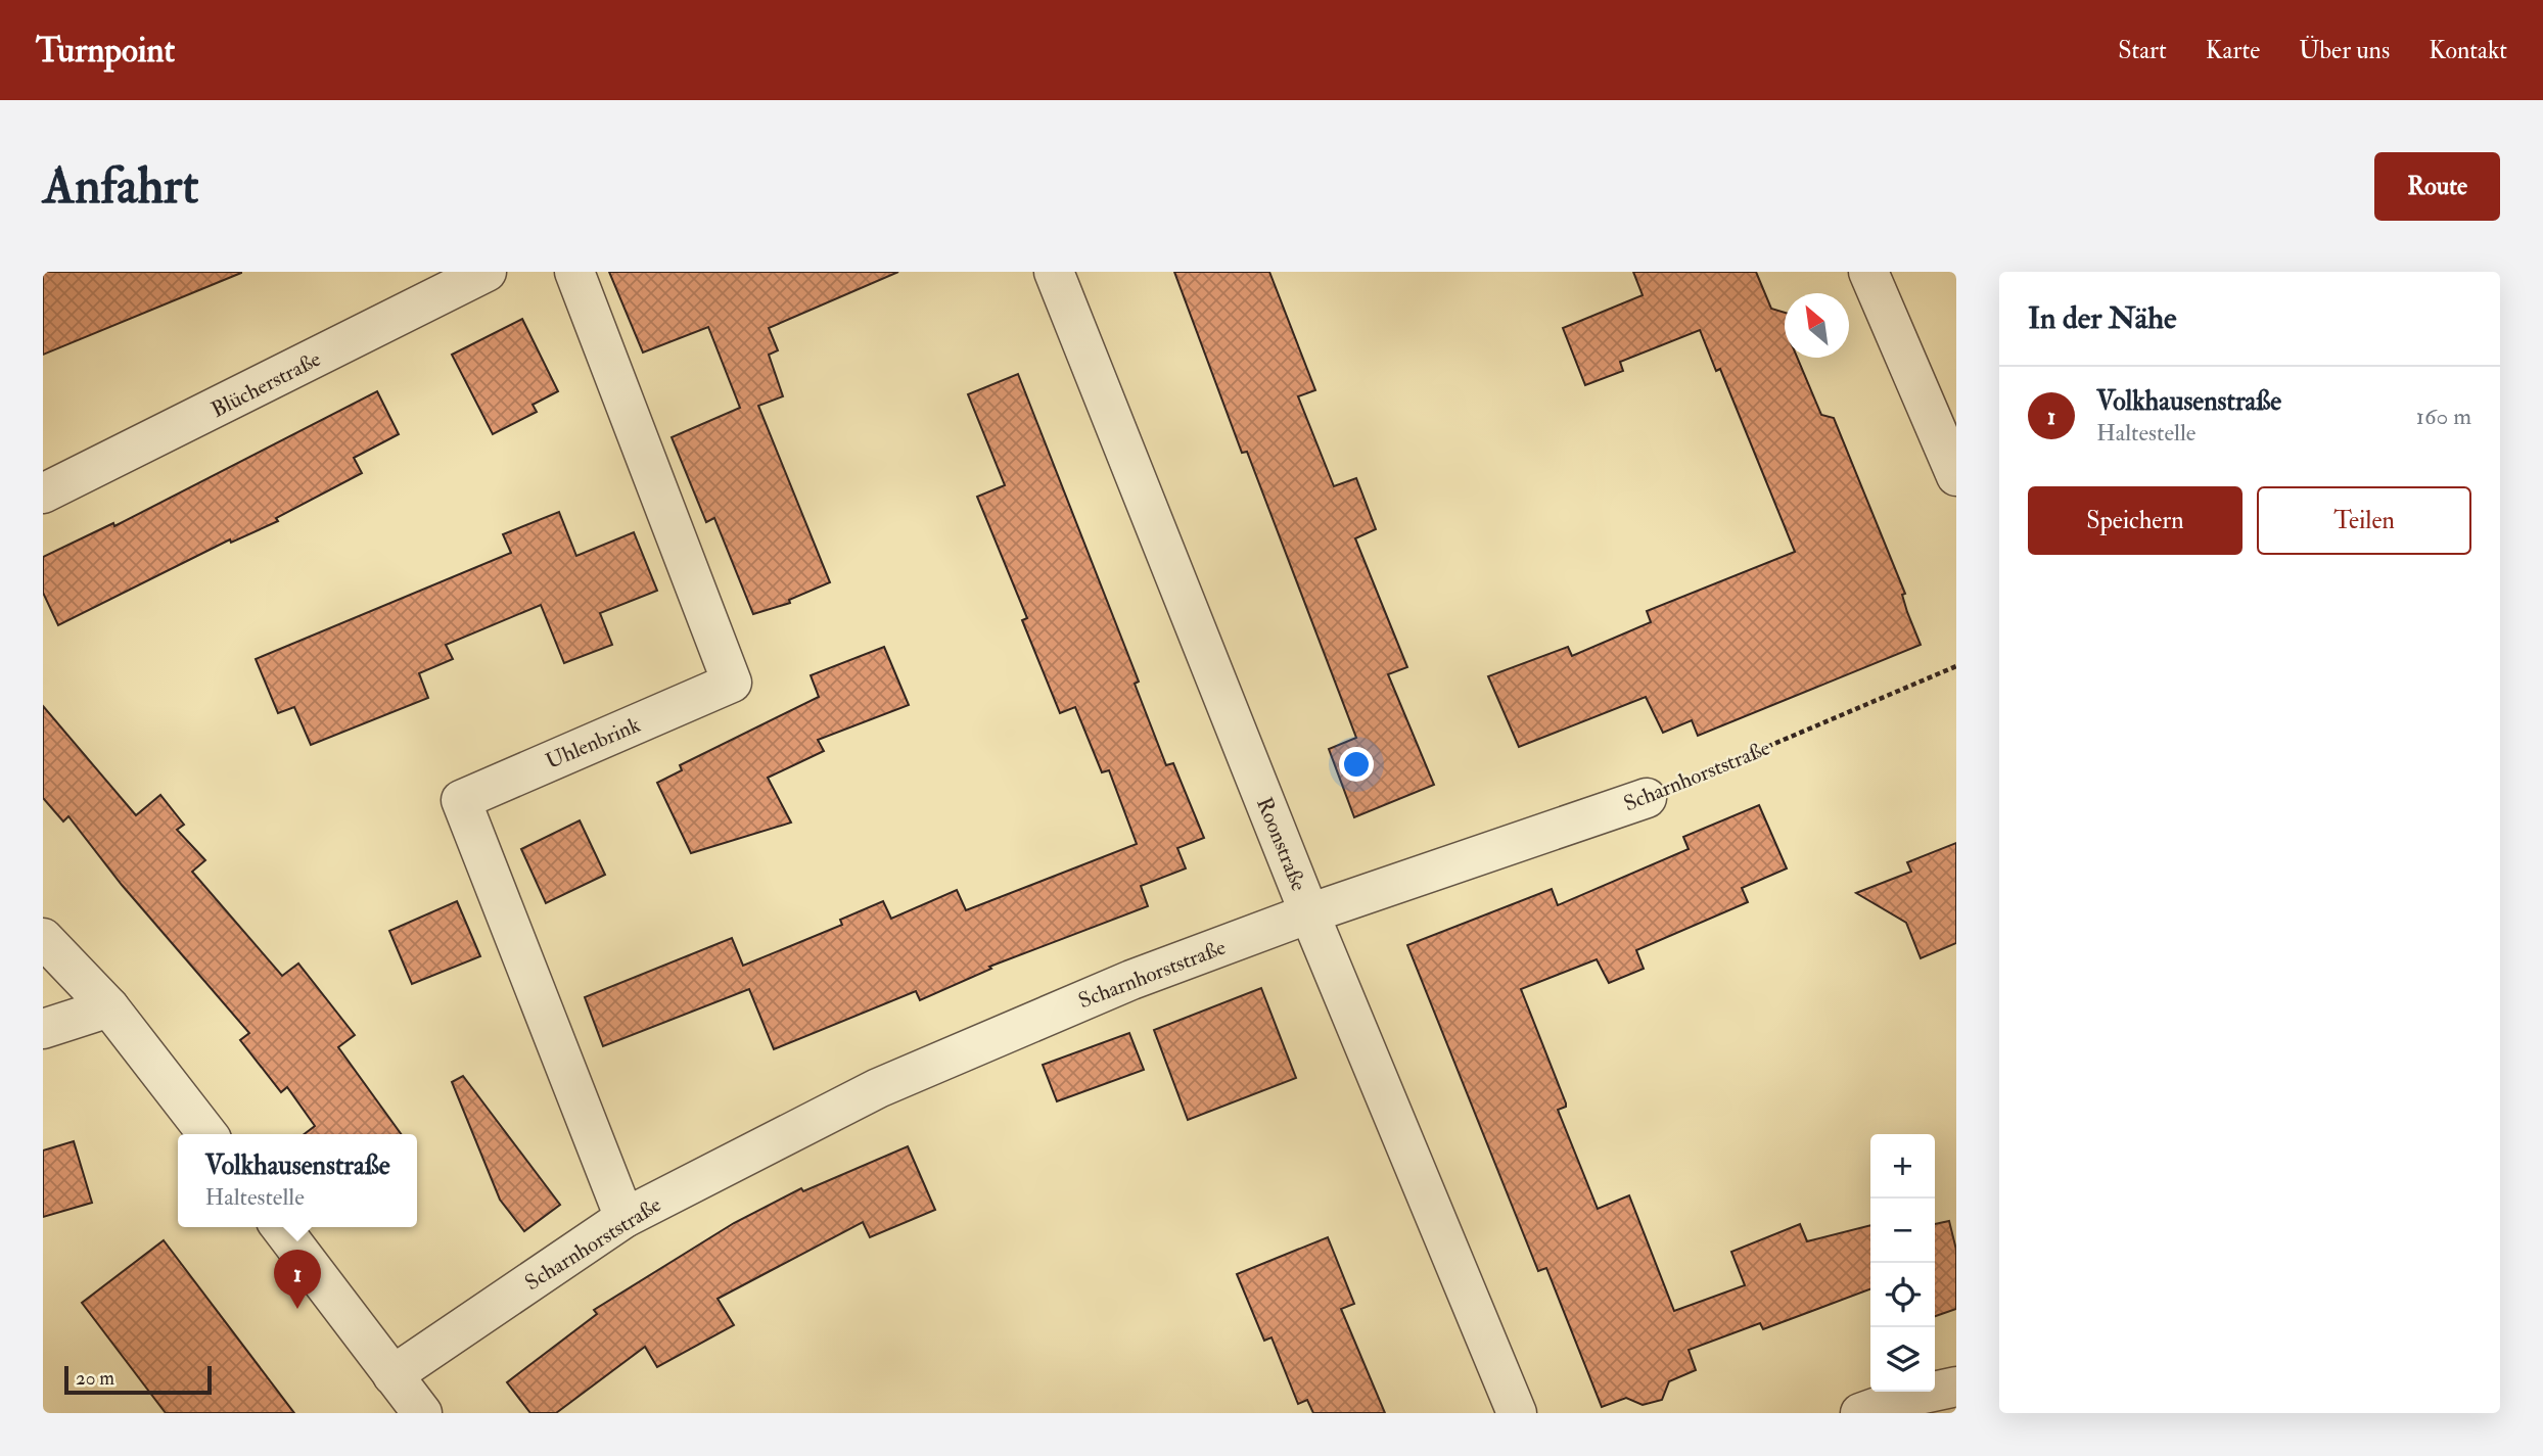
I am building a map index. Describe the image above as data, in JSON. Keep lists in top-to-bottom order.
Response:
{
  "streets": {
    "street": [
      "Blücherstraße",
      "Uhlenbrink",
      "Scharnhorststraße",
      "Roonstraße"
    ]
  },
  "crossings": [
    ["Uhlenbrink", "Scharnhorststraße"],
    ["Scharnhorststraße", "Roonstraße"]
  ],
  "scale_bar": "20 m",
  "north": "top left",
  "page": {
    "header": "Turnpoint",
    "nav": [
      "Start",
      "Karte",
      "Über uns",
      "Kontakt"
    ],
    "buttons": [
      "Route",
      ["Speichern", "Teilen"]
    ],
    "title": "Anfahrt",
    "heading": "In der Nähe",
    "list": [
      {
        "mark": "1",
        "name": "Volkhausenstraße",
        "note": "Haltestelle",
        "value": "160 m"
      }
    ],
    "map_buttons": ["+", "−"],
    "popup": ["Volkhausenstraße", "Haltestelle"],
    "pins": "1",
    "scale": "20 m"
  }
}
